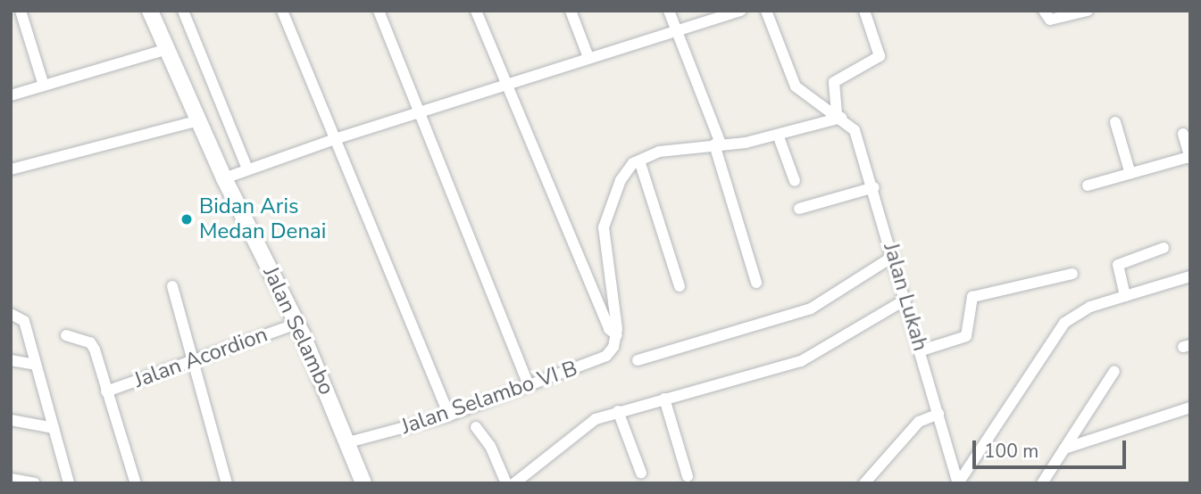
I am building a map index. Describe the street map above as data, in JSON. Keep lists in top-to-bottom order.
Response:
{
  "streets": {
    "street": [
      "Jalan Lukah",
      "Jalan Selambo",
      "Jalan Acordion",
      "Jalan Selambo VI B"
    ]
  },
  "crossings": [
    ["Jalan Selambo", "Jalan Acordion"],
    ["Jalan Selambo", "Jalan Selambo VI B"]
  ],
  "places": ["Bidan Aris Medan Denai"],
  "scale_bar": "100 m"
}
